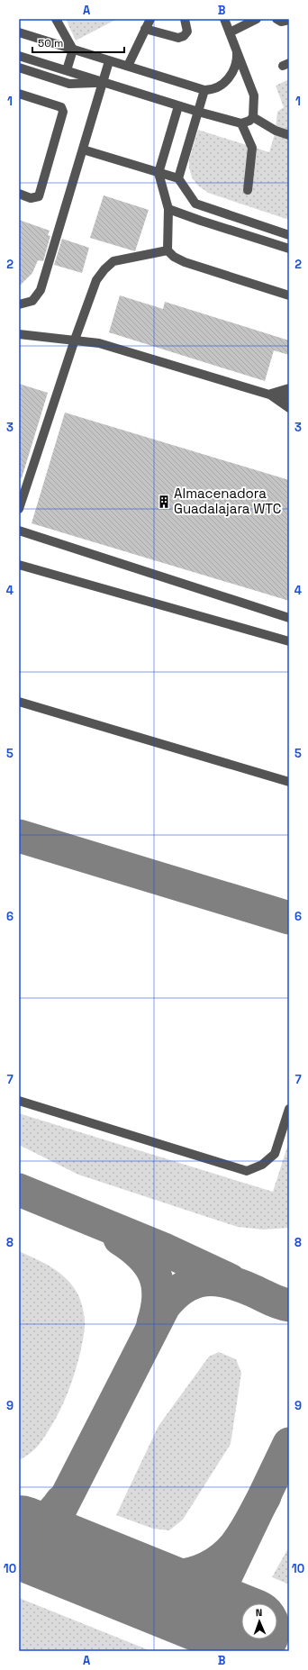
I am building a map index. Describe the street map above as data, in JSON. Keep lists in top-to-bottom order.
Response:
{
  "places": {
    "building": ["Almacenadora Guadalajara WTC"]
  },
  "scale_bar": "50 m",
  "north": "top",
  "grid": {
    "columns": ["A", "B"],
    "rows": [
      "1",
      "2",
      "3",
      "4",
      "5",
      "6",
      "7",
      "8",
      "9",
      "10"
    ]
  }
}
